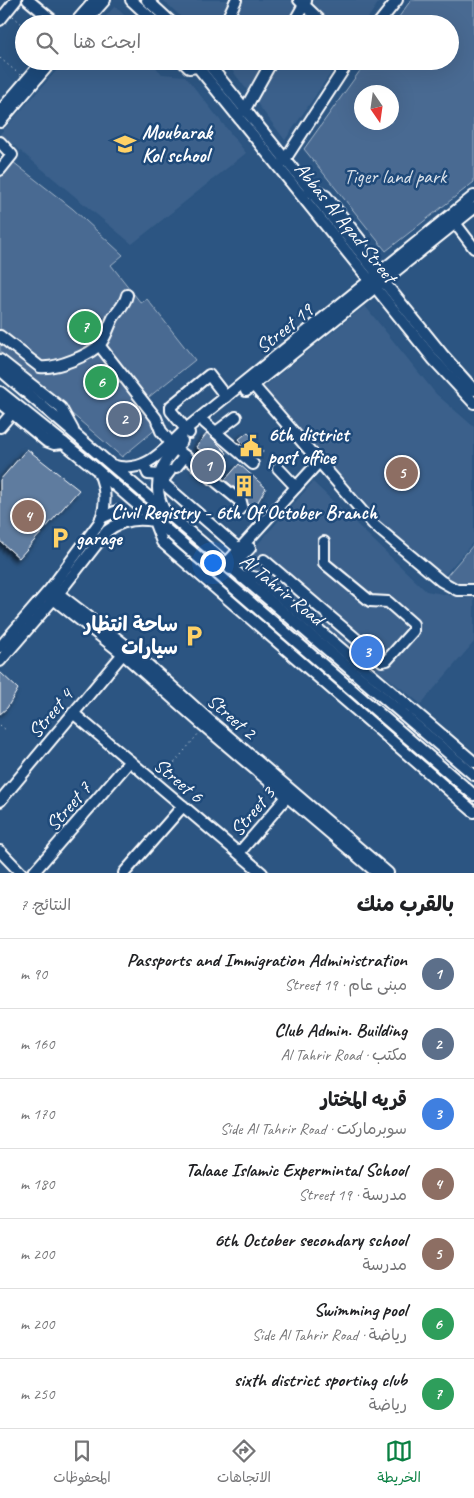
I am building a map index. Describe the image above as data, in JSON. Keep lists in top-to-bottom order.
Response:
{
  "streets": {
    "street": [
      "Abbas Al Aqad Street",
      "Street 19",
      "Al Tahrir Road",
      "Street 4",
      "Street 2",
      "Street 6",
      "Street 7",
      "Street 3"
    ]
  },
  "crossings": [
    ["Abbas Al Aqad Street", "Street 19"],
    ["Street 19", "Al Tahrir Road"],
    ["Street 4", "Street 2"],
    ["Street 4", "Street 6"],
    ["Street 2", "Street 3"],
    ["Street 6", "Street 7"],
    ["Street 6", "Street 3"]
  ],
  "parks": ["Tiger land park"],
  "places": {
    "school or university": ["Moubarak Kol school"],
    "public building": ["6th district post office"],
    "building": ["Civil Registry - 6th Of October Branch"],
    "parking": ["garage", "ساحة انتظار سيارات"]
  },
  "north": "bottom",
  "page": {
    "search": "ابحث هنا",
    "pins": [
      "7",
      "6",
      "2",
      "1",
      "5",
      "4",
      "3"
    ],
    "heading": ["بالقرب منك", "النتائج: 7"],
    "list": [
      {
        "mark": "1",
        "name": "Passports and Immigration Administration",
        "note": "مبنى عام · Street 19",
        "value": "90 m"
      },
      {
        "mark": "2",
        "name": "Club Admin. Building",
        "note": "مكتب · Al Tahrir Road",
        "value": "160 m"
      },
      {
        "mark": "3",
        "name": "قريه المختار",
        "note": "سوبرماركت · Side Al Tahrir Road",
        "value": "170 m"
      },
      {
        "mark": "4",
        "name": "Talaae Islamic Expermintal School",
        "note": "مدرسة · Street 19",
        "value": "180 m"
      },
      {
        "mark": "5",
        "name": "6th October secondary school",
        "note": "مدرسة",
        "value": "200 m"
      },
      {
        "mark": "6",
        "name": "Swimming pool",
        "note": "رياضة · Side Al Tahrir Road",
        "value": "200 m"
      },
      {
        "mark": "7",
        "name": "sixth district sporting club",
        "note": "رياضة",
        "value": "250 m"
      }
    ],
    "nav": ["الخريطة", "الاتجاهات", "المحفوظات"]
  }
}
